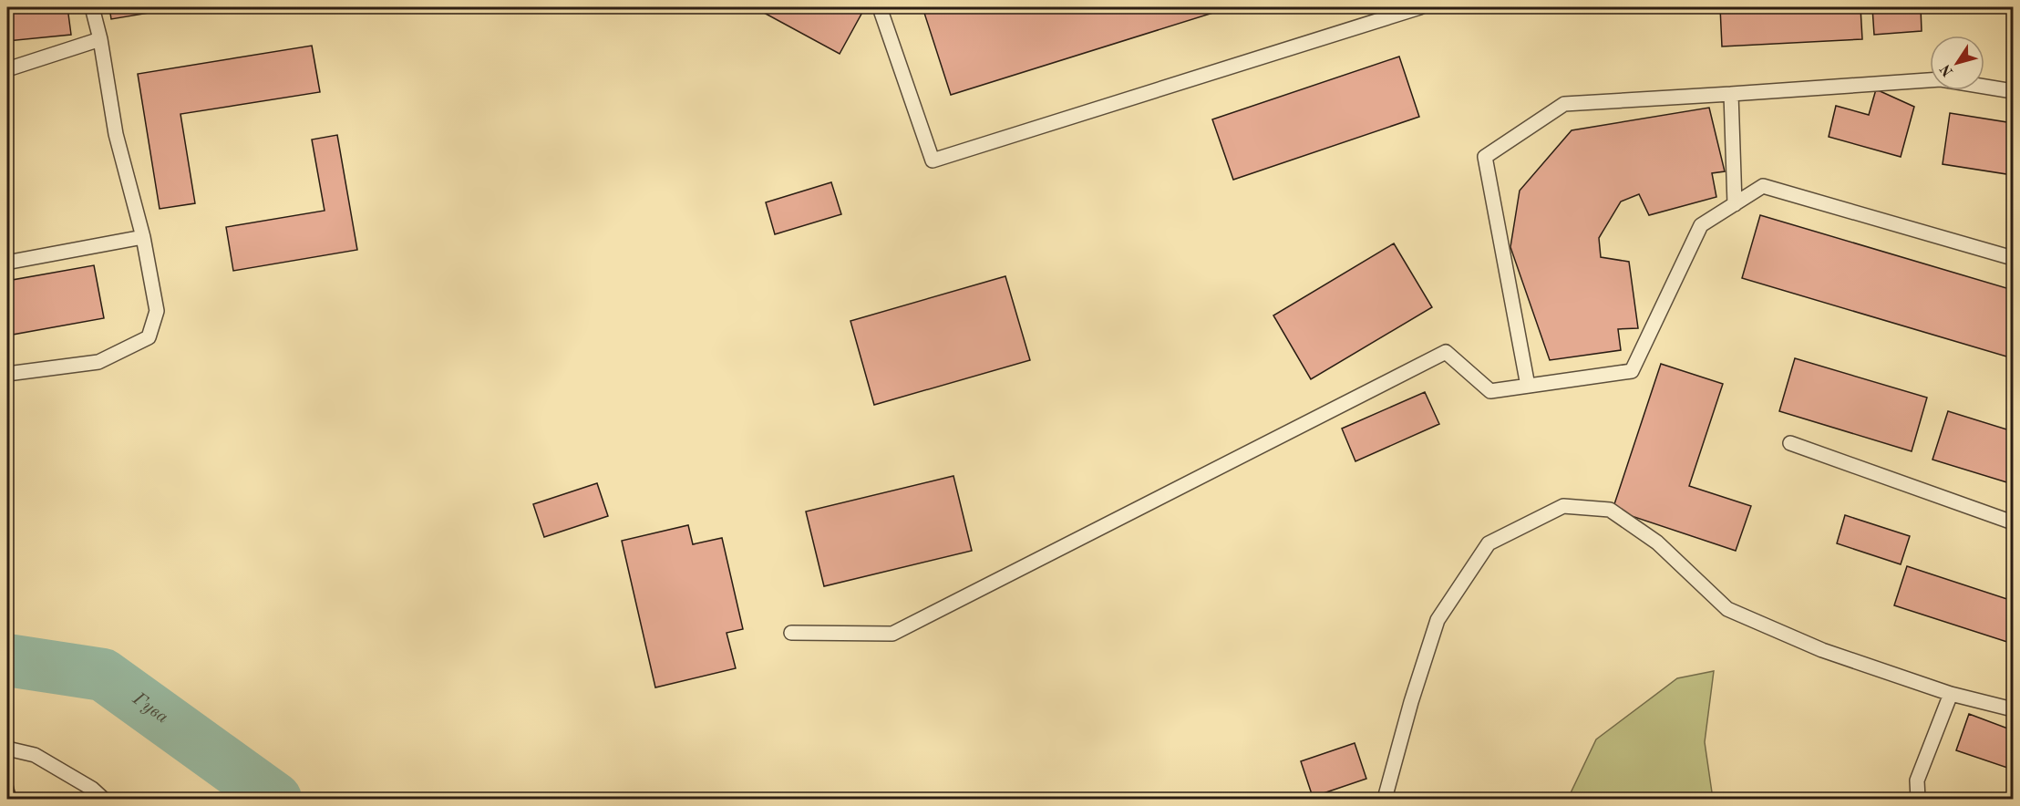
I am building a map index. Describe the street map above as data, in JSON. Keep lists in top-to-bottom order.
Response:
{
  "water": ["Гува"],
  "north": "bottom left"
}
